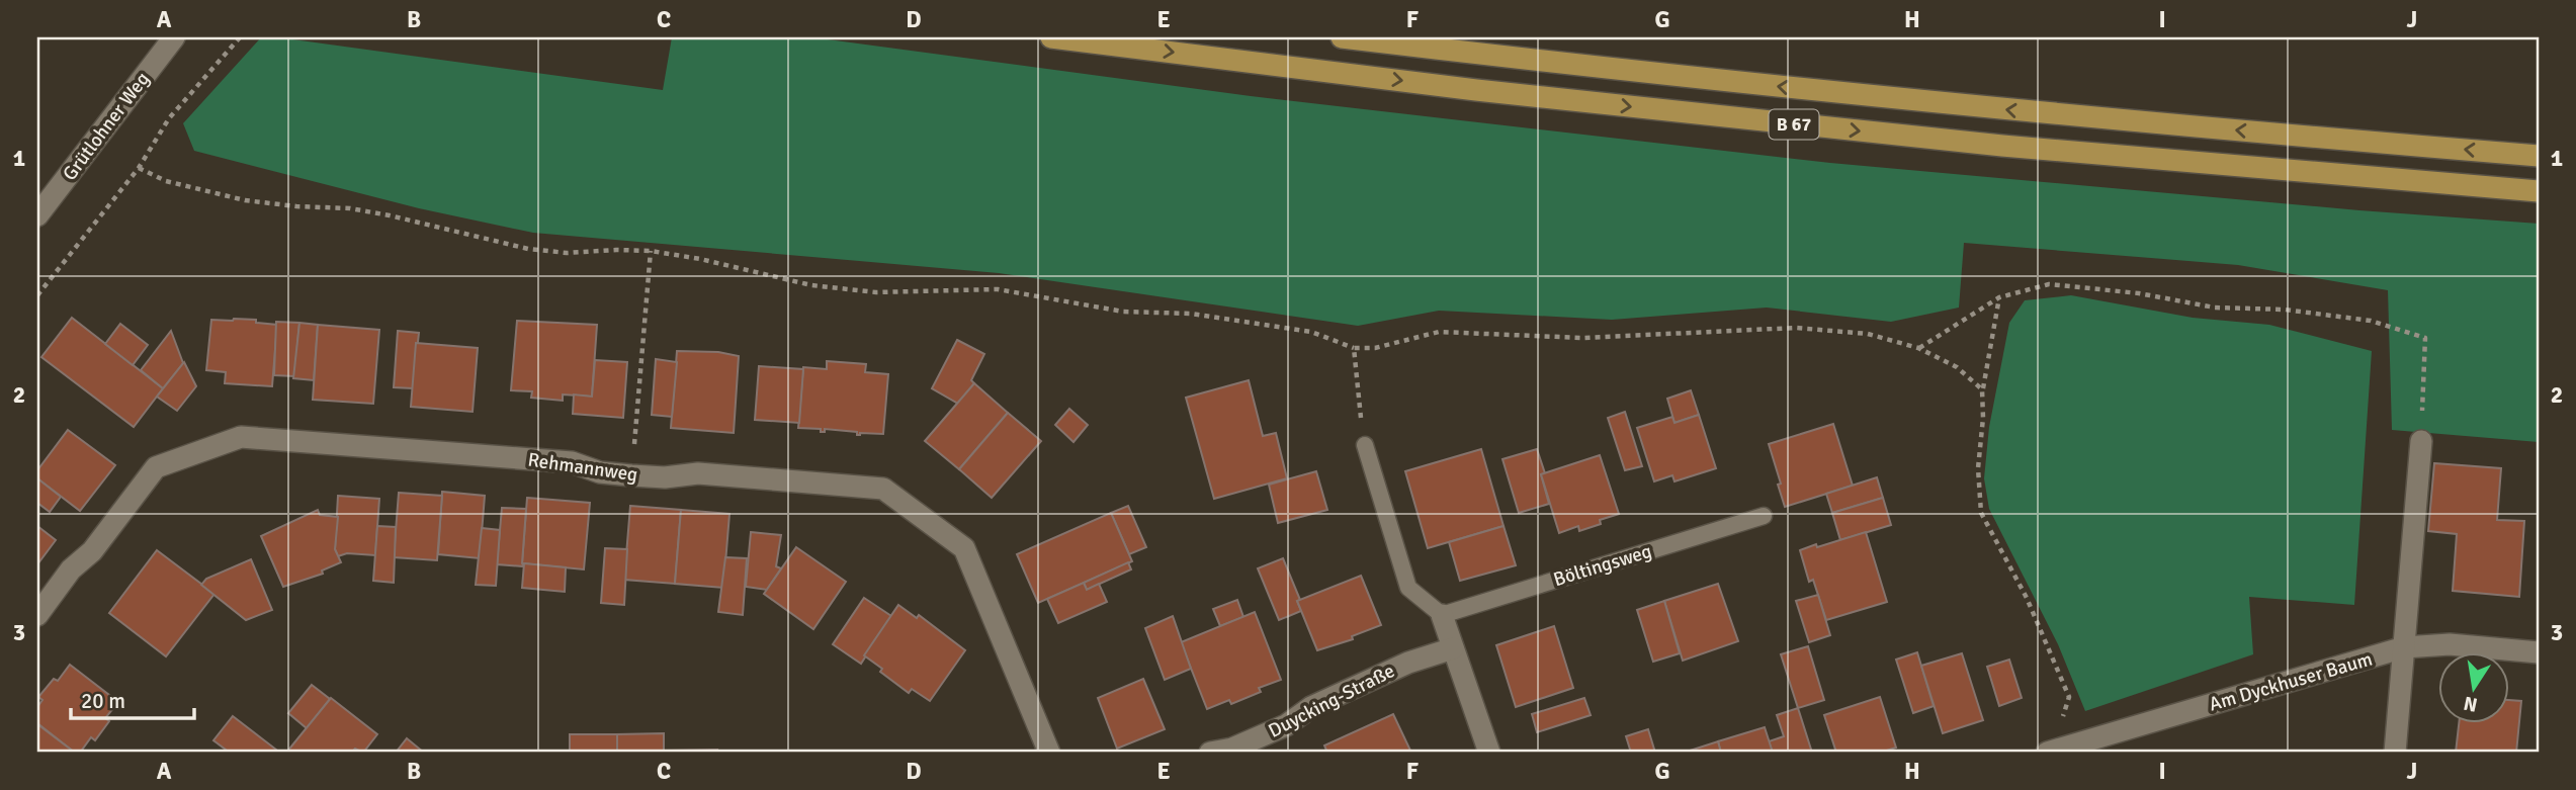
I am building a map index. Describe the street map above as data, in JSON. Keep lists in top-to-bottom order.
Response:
{
  "streets": {
    "highway": ["B 67"],
    "street": [
      "Grütlohner Weg",
      "Rehmannweg",
      "Am Dyckhuser Baum",
      "Duycking-Straße"
    ],
    "lane": ["Böltingsweg"]
  },
  "scale_bar": "20 m",
  "north": "bottom",
  "grid": {
    "columns": [
      "A",
      "B",
      "C",
      "D",
      "E",
      "F",
      "G",
      "H",
      "I",
      "J"
    ],
    "rows": ["1", "2", "3"]
  }
}
